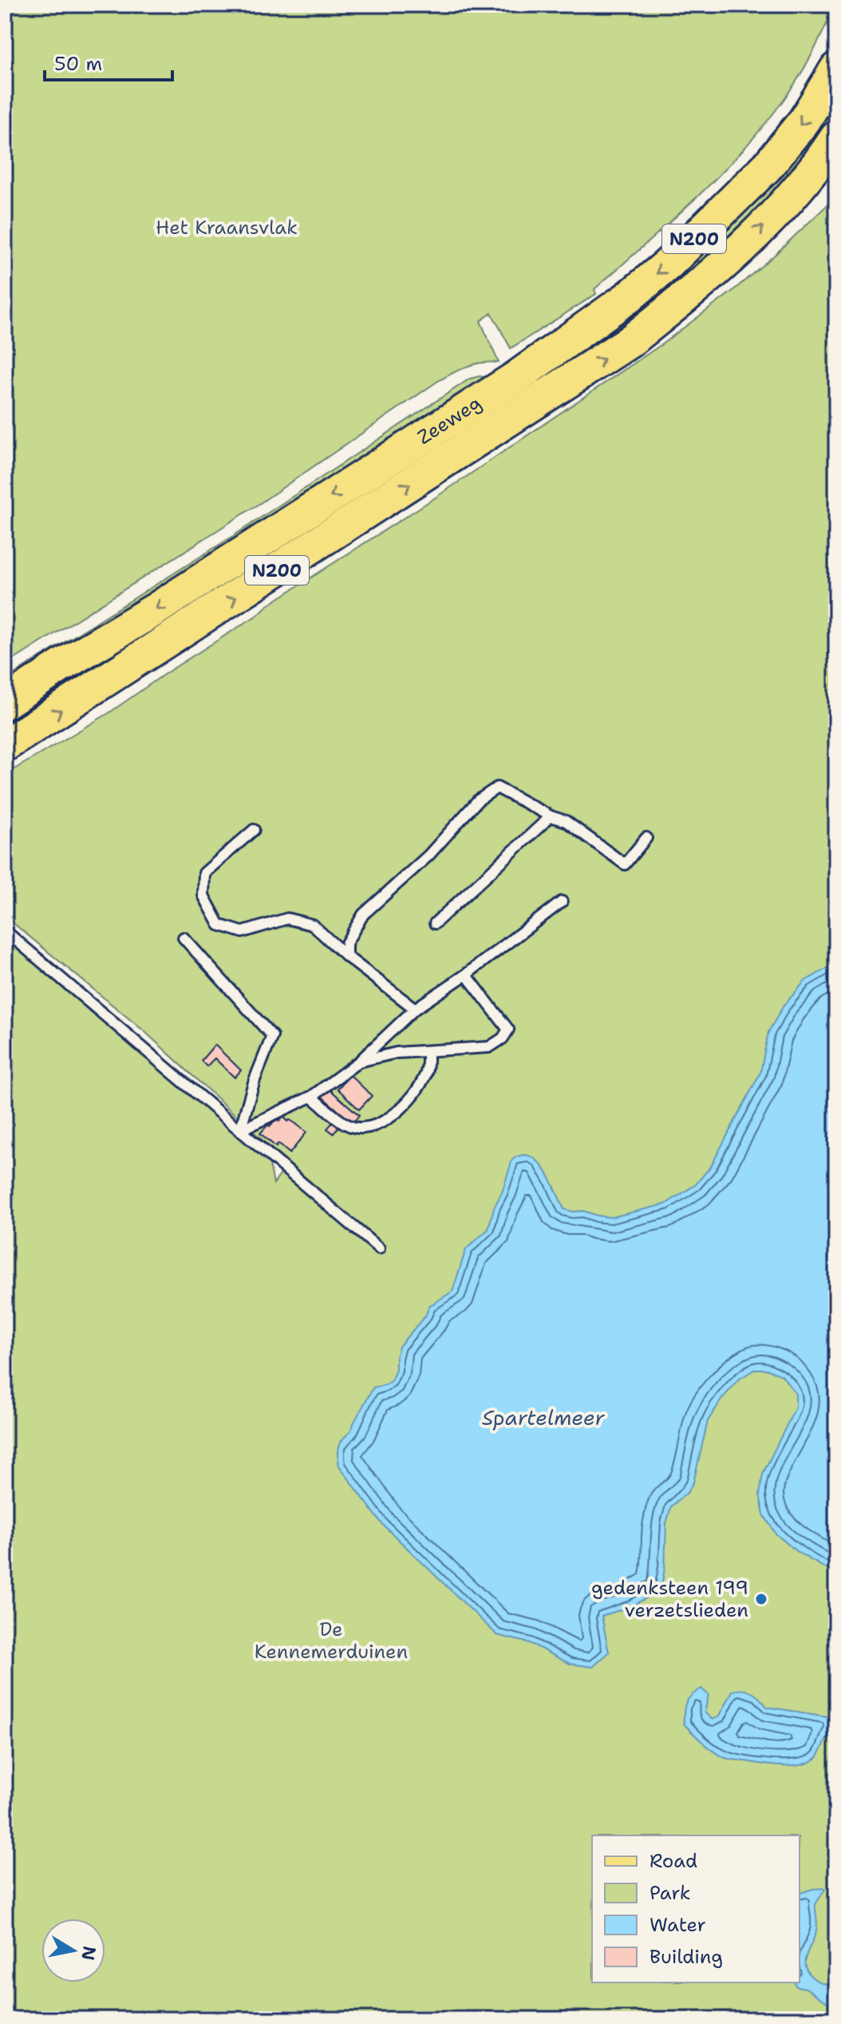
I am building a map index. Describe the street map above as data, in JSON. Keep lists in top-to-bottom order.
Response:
{
  "streets": {
    "main road": ["N200", "Zeeweg"]
  },
  "water": ["Spartelmeer"],
  "parks": ["Het Kraansvlak", "De Kennemerduinen"],
  "places": ["gedenksteen 199 verzetslieden"],
  "legend": [
    "Road",
    "Park",
    "Water",
    "Building"
  ],
  "scale_bar": "50 m",
  "north": "right"
}
